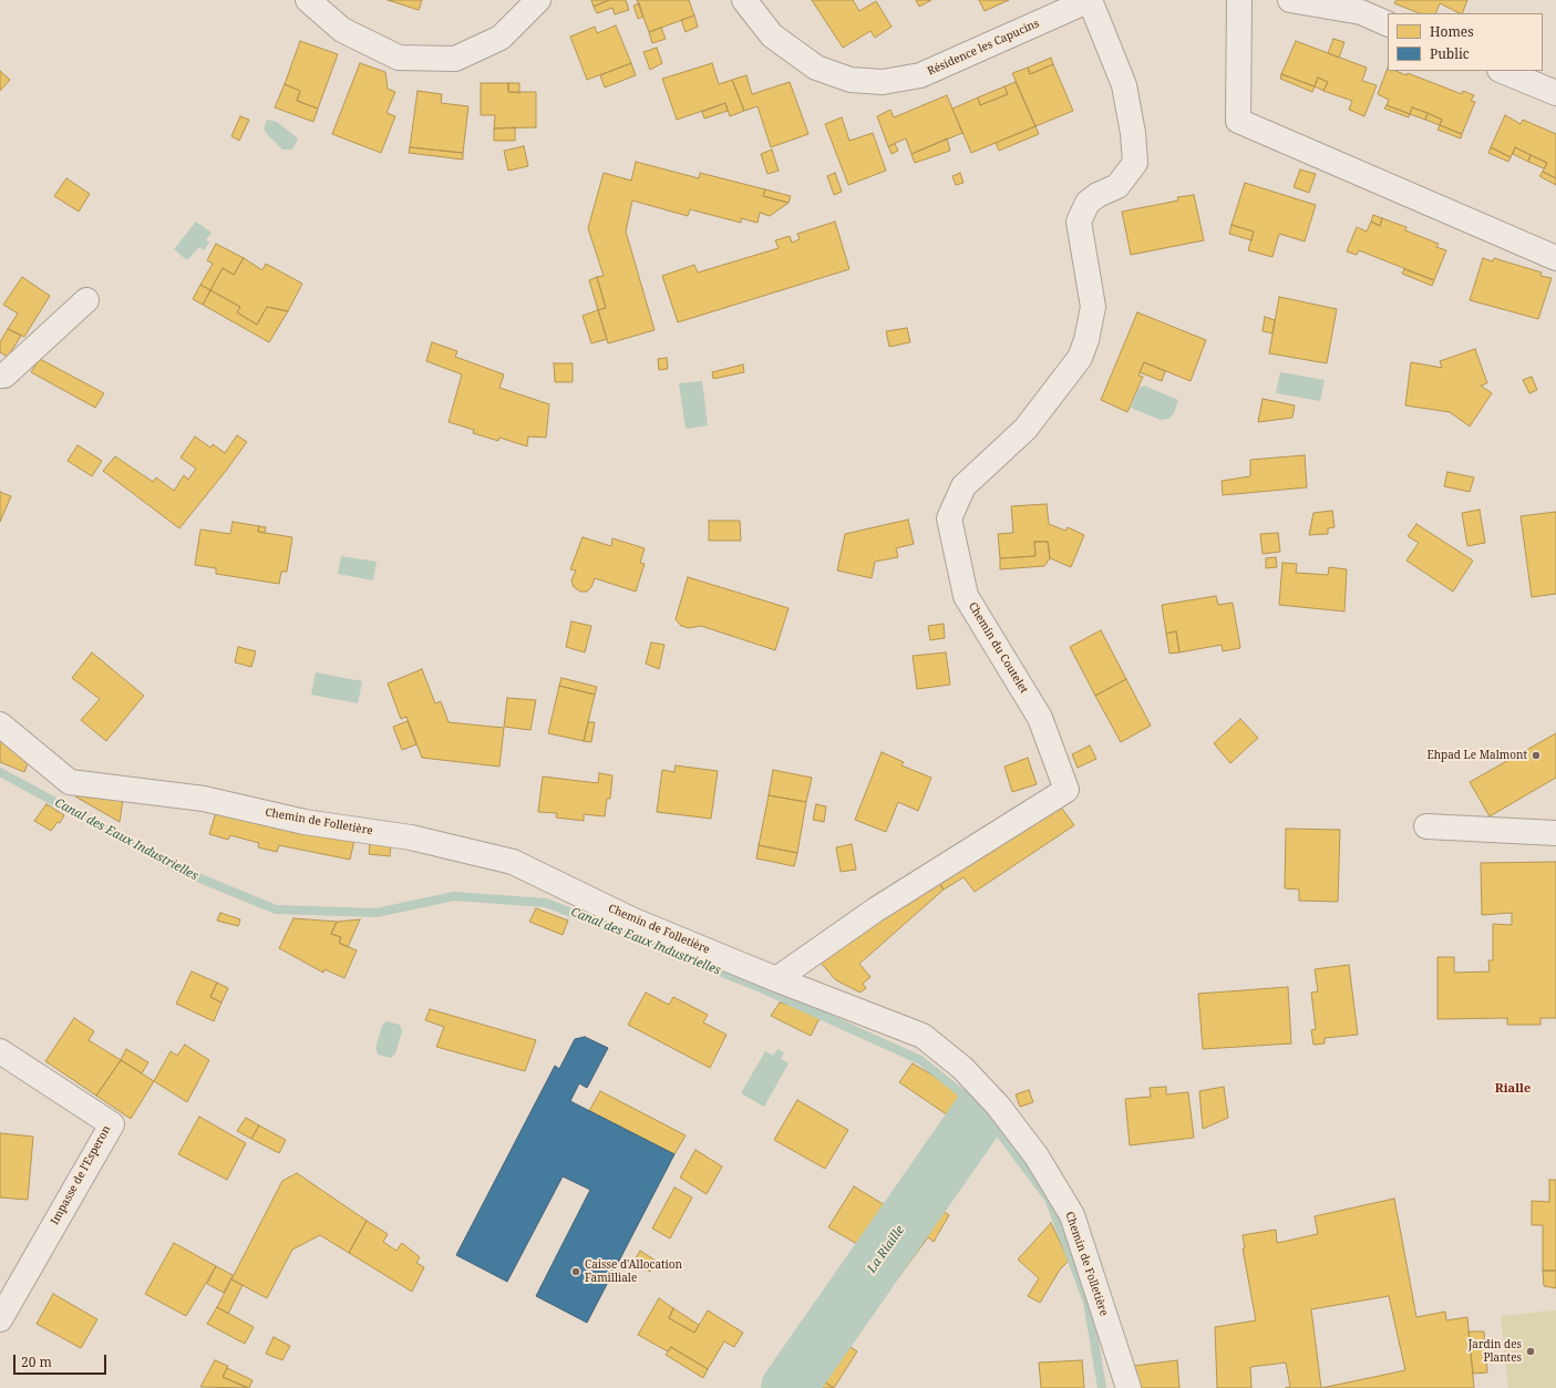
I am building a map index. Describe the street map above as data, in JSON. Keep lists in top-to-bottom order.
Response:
{
  "streets": {
    "street": [
      "Résidence les Capucins",
      "Chemin du Coutelet",
      "Chemin de Folletière",
      "Impasse de l'Esperon"
    ]
  },
  "crossings": [
    ["Résidence les Capucins", "Chemin du Coutelet"],
    ["Chemin du Coutelet", "Chemin de Folletière"]
  ],
  "districts": ["Rialle"],
  "water": ["Canal des Eaux Industrielles", "La Riaille"],
  "places": ["Ehpad Le Malmont", "Caisse d'Allocation Familliale", "Jardin des Plantes"],
  "legend": ["Homes", "Public"],
  "scale_bar": "20 m"
}
